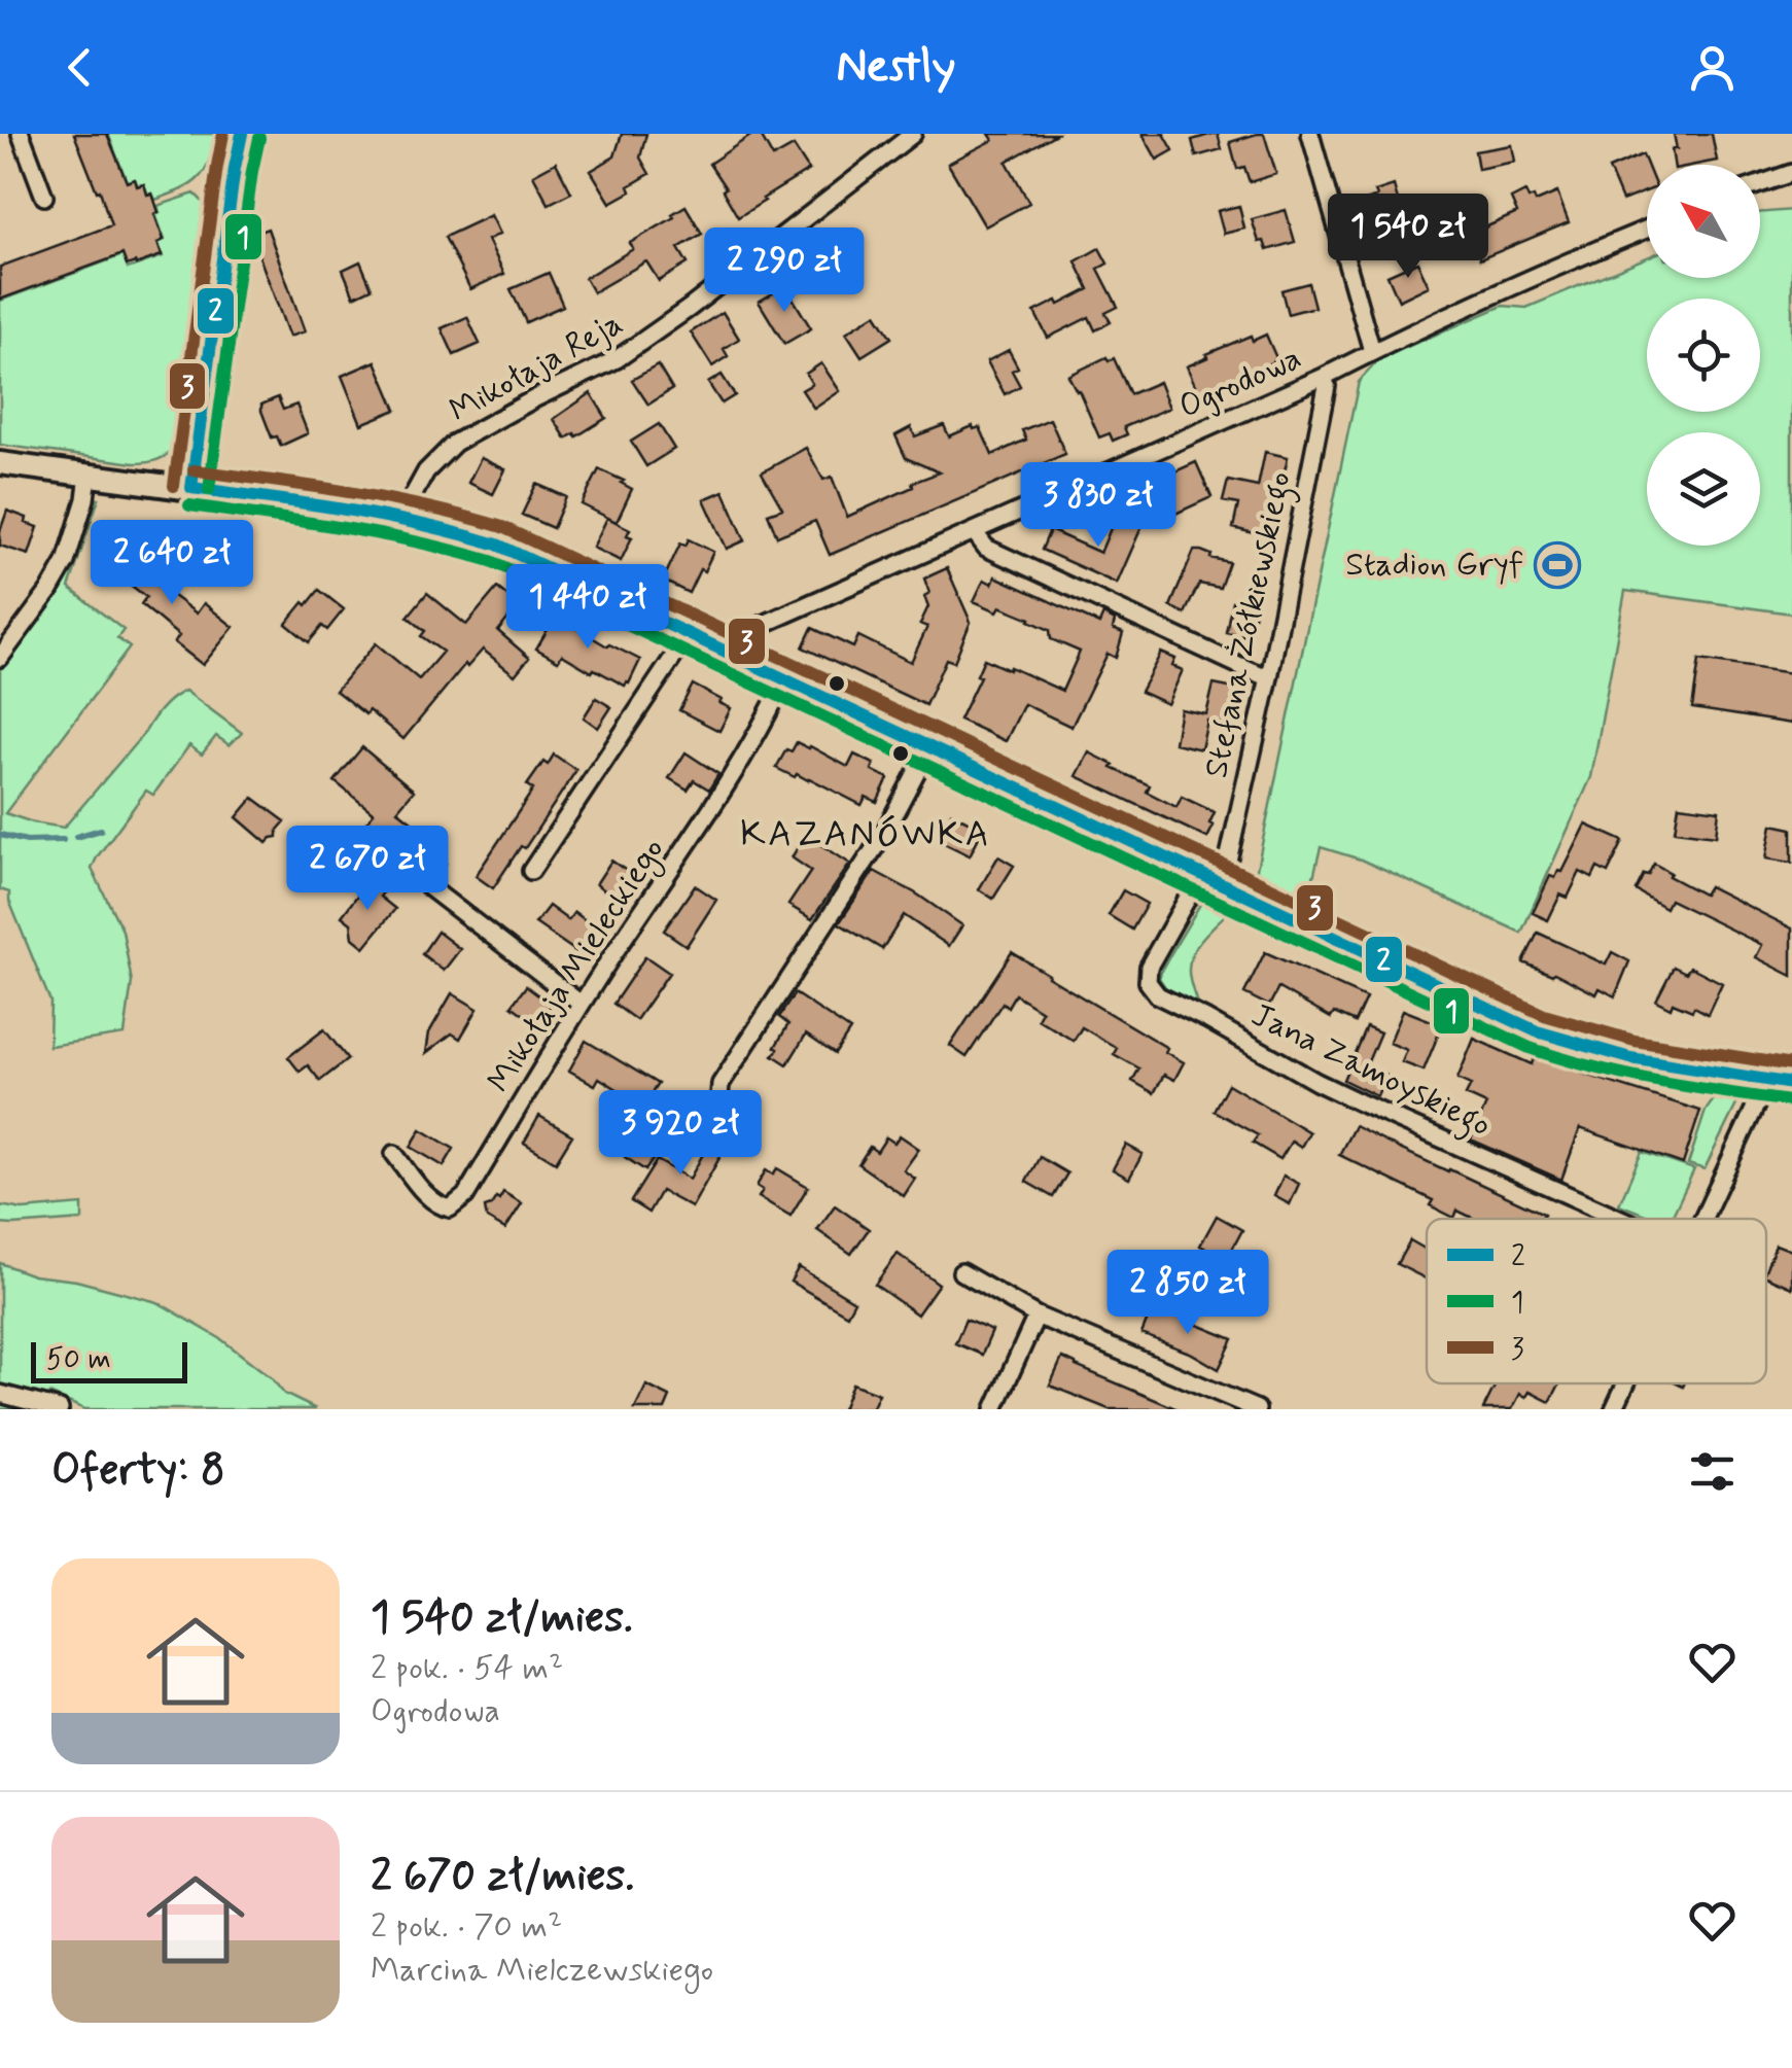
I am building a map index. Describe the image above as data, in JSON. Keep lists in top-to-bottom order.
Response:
{
  "streets": {
    "street": [
      "Mikołaja Reja",
      "Ogrodowa",
      "Stefana Żółkiewskiego",
      "Mikołaja Mieleckiego",
      "Jana Zamoyskiego"
    ]
  },
  "crossings": [
    ["Ogrodowa", "Stefana Żółkiewskiego"],
    ["Stefana Żółkiewskiego", "Jana Zamoyskiego"]
  ],
  "districts": ["KAZANÓWKA"],
  "places": {
    "sports": ["Stadion Gryf"]
  },
  "lines": ["transit line 2", "transit line 3", "transit line 1"],
  "legend": ["2", "1", "3"],
  "scale_bar": "50 m",
  "north": "top left",
  "page": {
    "header": "Nestly",
    "price": [
      "1 540 zł",
      "2 290 zł",
      "3 830 zł",
      "2 640 zł",
      "1 440 zł",
      "2 670 zł",
      "3 920 zł",
      "2 850 zł"
    ],
    "scale": "50 m",
    "heading": "Oferty: 8",
    "list": [
      {
        "name": "1 540 zł/mies.",
        "note": "2 pok. · 54 m² · Ogrodowa"
      },
      {
        "name": "2 670 zł/mies.",
        "note": "2 pok. · 70 m² · Marcina Mielczewskiego"
      }
    ]
  }
}
